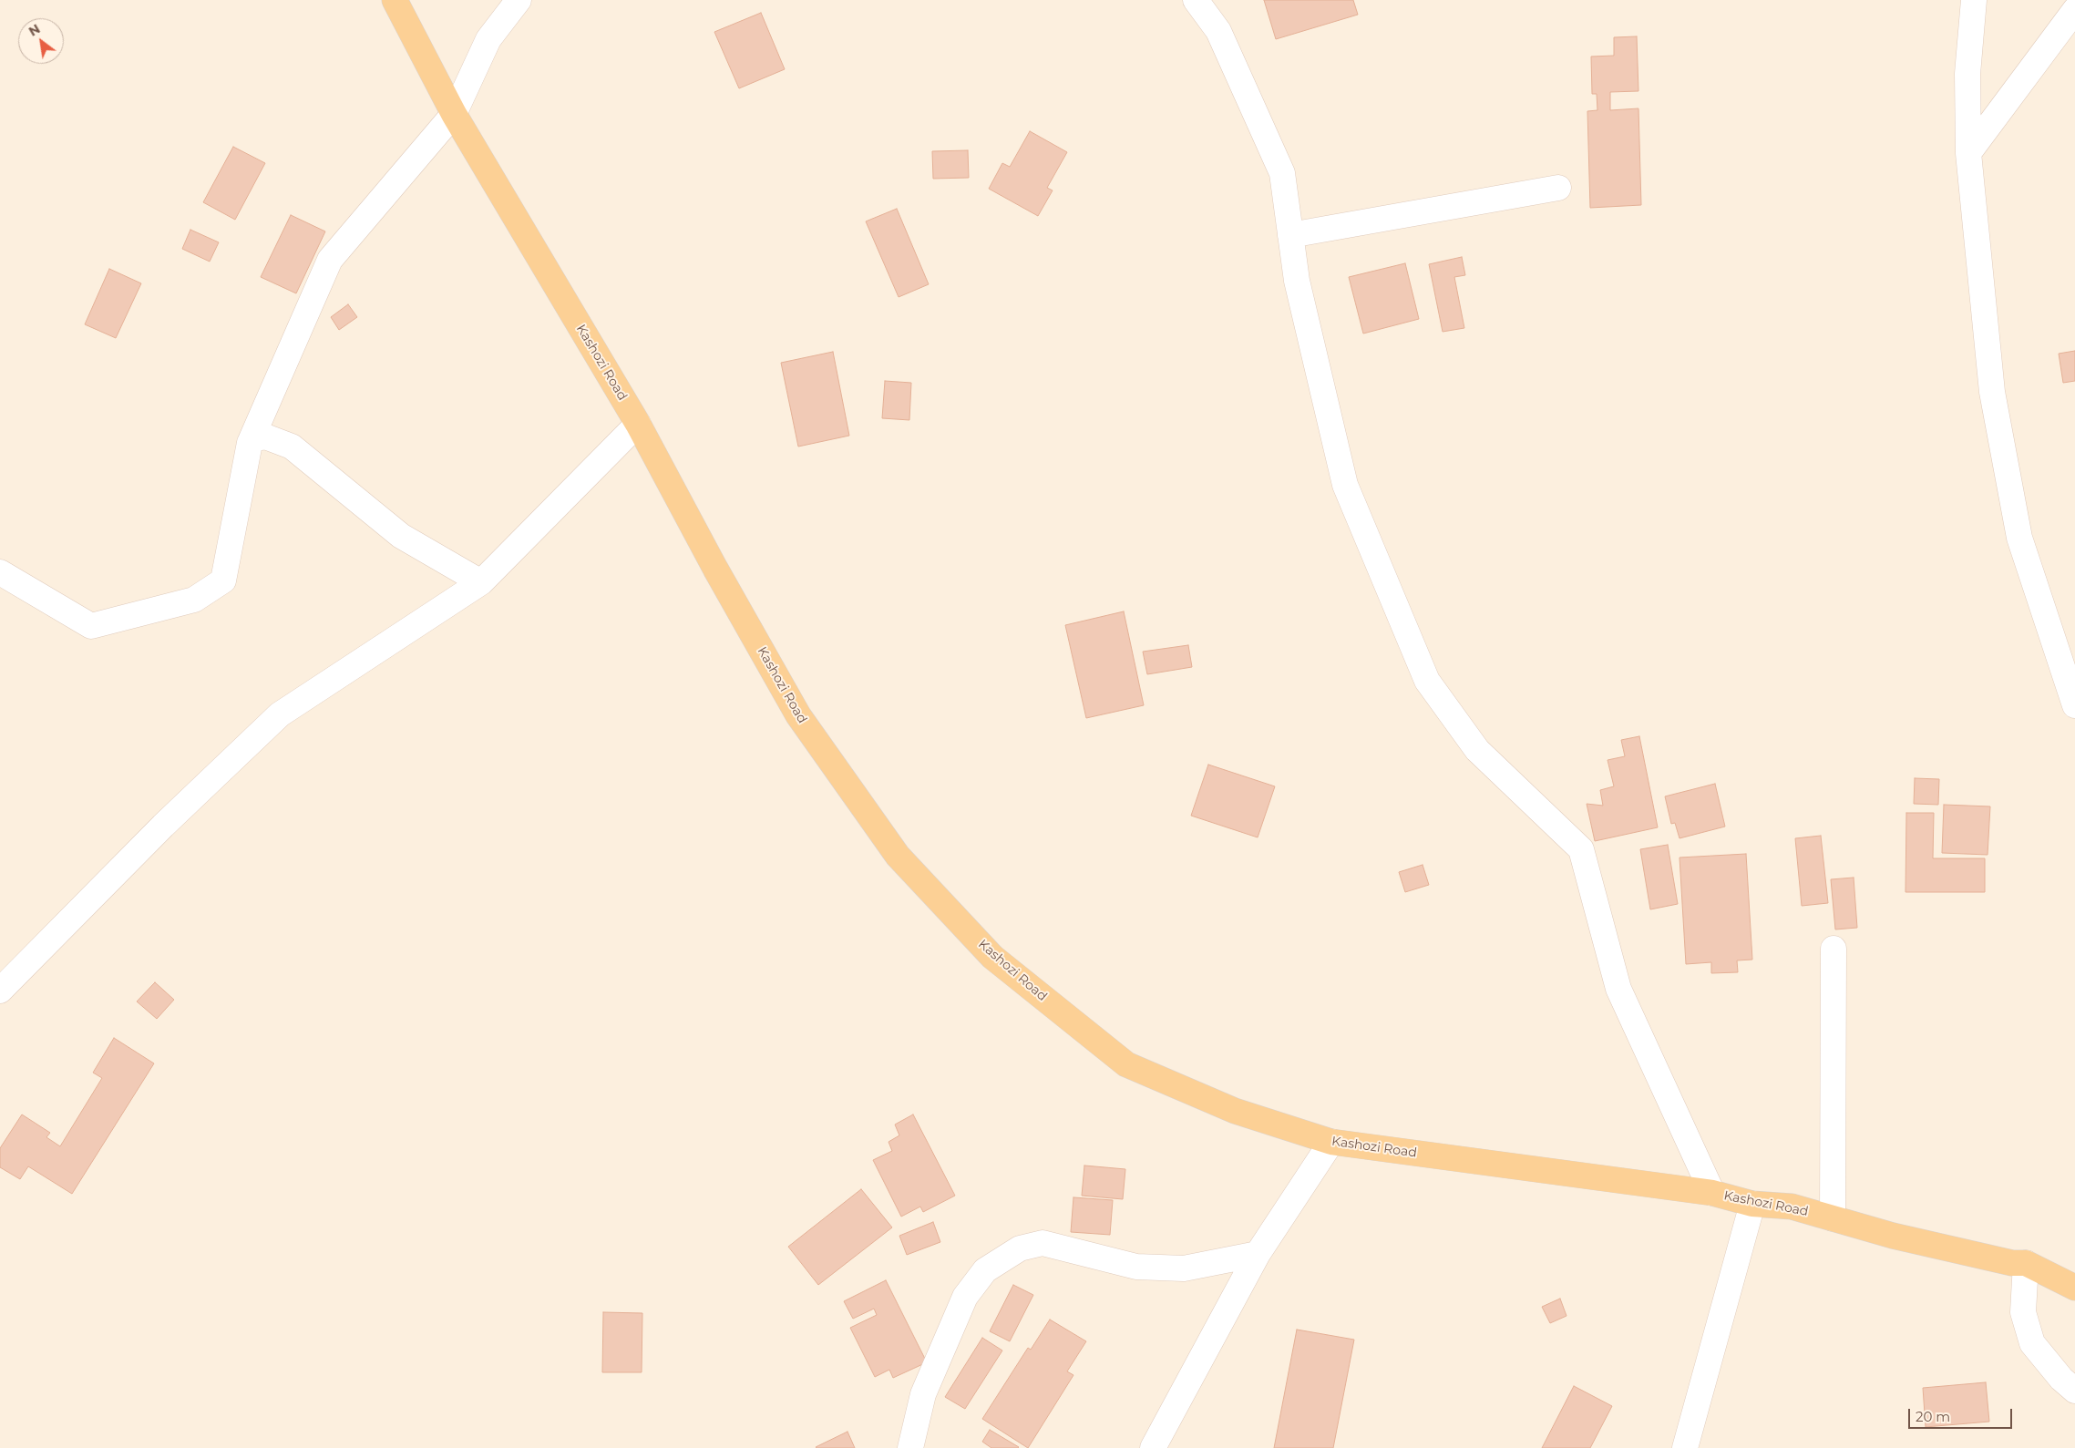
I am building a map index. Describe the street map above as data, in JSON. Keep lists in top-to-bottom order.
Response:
{
  "streets": {
    "main road": ["Kashozi Road"]
  },
  "scale_bar": "20 m",
  "north": "top left"
}
